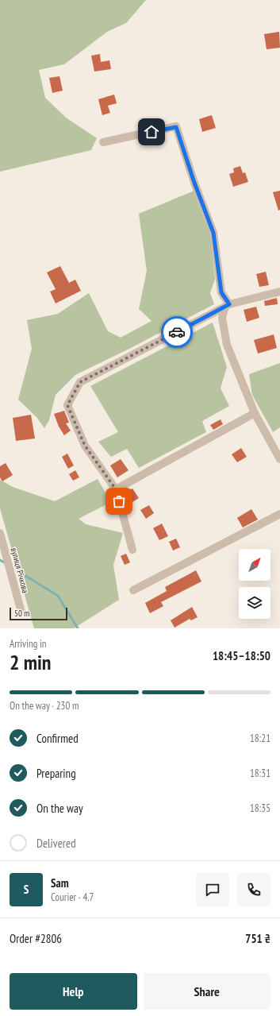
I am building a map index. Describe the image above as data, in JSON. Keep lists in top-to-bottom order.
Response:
{
  "streets": {
    "street": ["вулиця Річкова"]
  },
  "scale_bar": "50 m",
  "north": "top right",
  "page": {
    "scale": "50 m",
    "heading": ["2 min", "Arriving in", "18:45–18:50"],
    "panel": [
      "Sam",
      "Courier · 4.7",
      "Order #2806",
      "751 ₴"
    ],
    "bar": "On the way · 230 m",
    "list": [
      ["Confirmed", "18:21"],
      ["Preparing", "18:31"],
      ["On the way", "18:35"],
      "Delivered"
    ],
    "round": "S",
    "buttons": ["Help", "Share"]
  }
}
